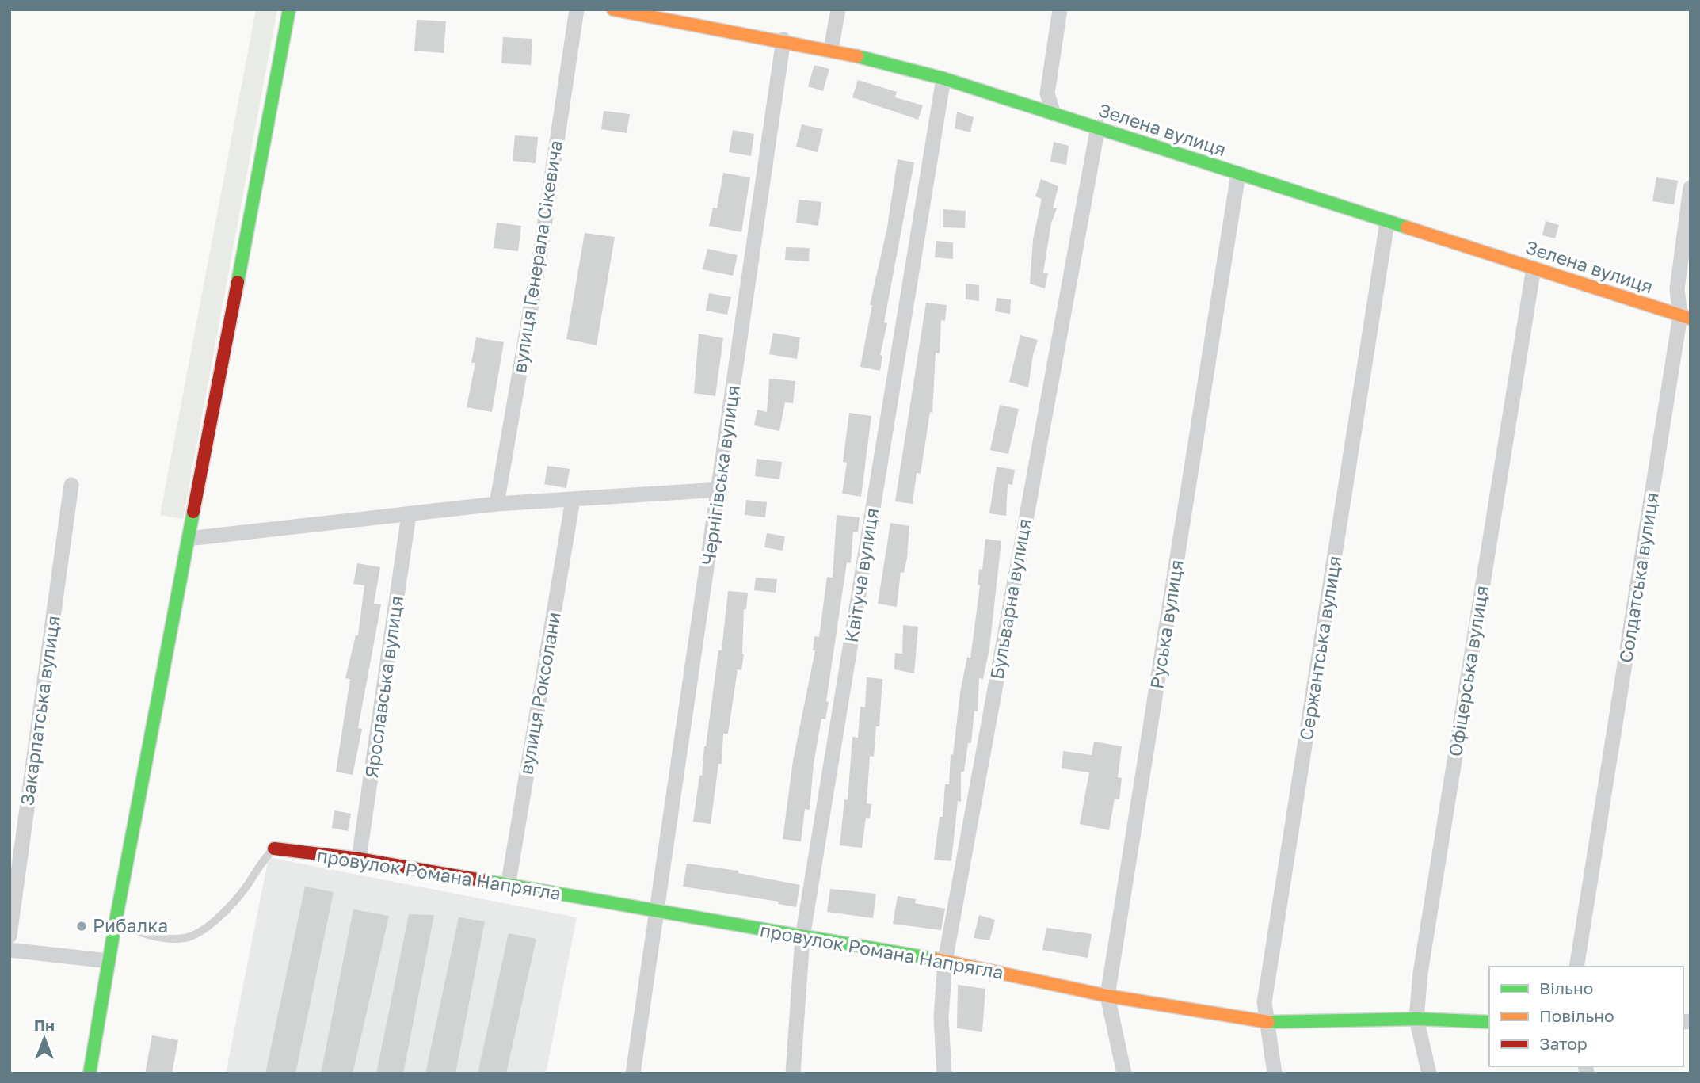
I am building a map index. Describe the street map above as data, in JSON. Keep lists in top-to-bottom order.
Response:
{
  "streets": {
    "street": [
      "Зелена вулиця",
      "вулиця Генерала Сікевича",
      "Чернігівська вулиця",
      "Квітуча вулиця",
      "Солдатська вулиця",
      "Бульварна вулиця",
      "Руська вулиця",
      "Сержантська вулиця",
      "Офіцерська вулиця",
      "Ярославська вулиця",
      "вулиця Роксолани",
      "Закарпатська вулиця",
      "провулок Романа Напрягла"
    ]
  },
  "crossings": [
    ["Зелена вулиця", "Чернігівська вулиця"],
    ["Зелена вулиця", "Квітуча вулиця"],
    ["Зелена вулиця", "Солдатська вулиця"],
    ["Зелена вулиця", "Бульварна вулиця"],
    ["Зелена вулиця", "Руська вулиця"],
    ["Зелена вулиця", "Сержантська вулиця"],
    ["Зелена вулиця", "Офіцерська вулиця"],
    ["Чернігівська вулиця", "провулок Романа Напрягла"],
    ["Квітуча вулиця", "провулок Романа Напрягла"],
    ["Бульварна вулиця", "провулок Романа Напрягла"],
    ["Руська вулиця", "провулок Романа Напрягла"],
    ["Сержантська вулиця", "провулок Романа Напрягла"],
    ["Офіцерська вулиця", "провулок Романа Напрягла"],
    ["Ярославська вулиця", "провулок Романа Напрягла"],
    ["вулиця Роксолани", "провулок Романа Напрягла"]
  ],
  "places": ["Рибалка"],
  "legend": ["Вільно", "Повільно", "Затор"],
  "north": "top"
}
